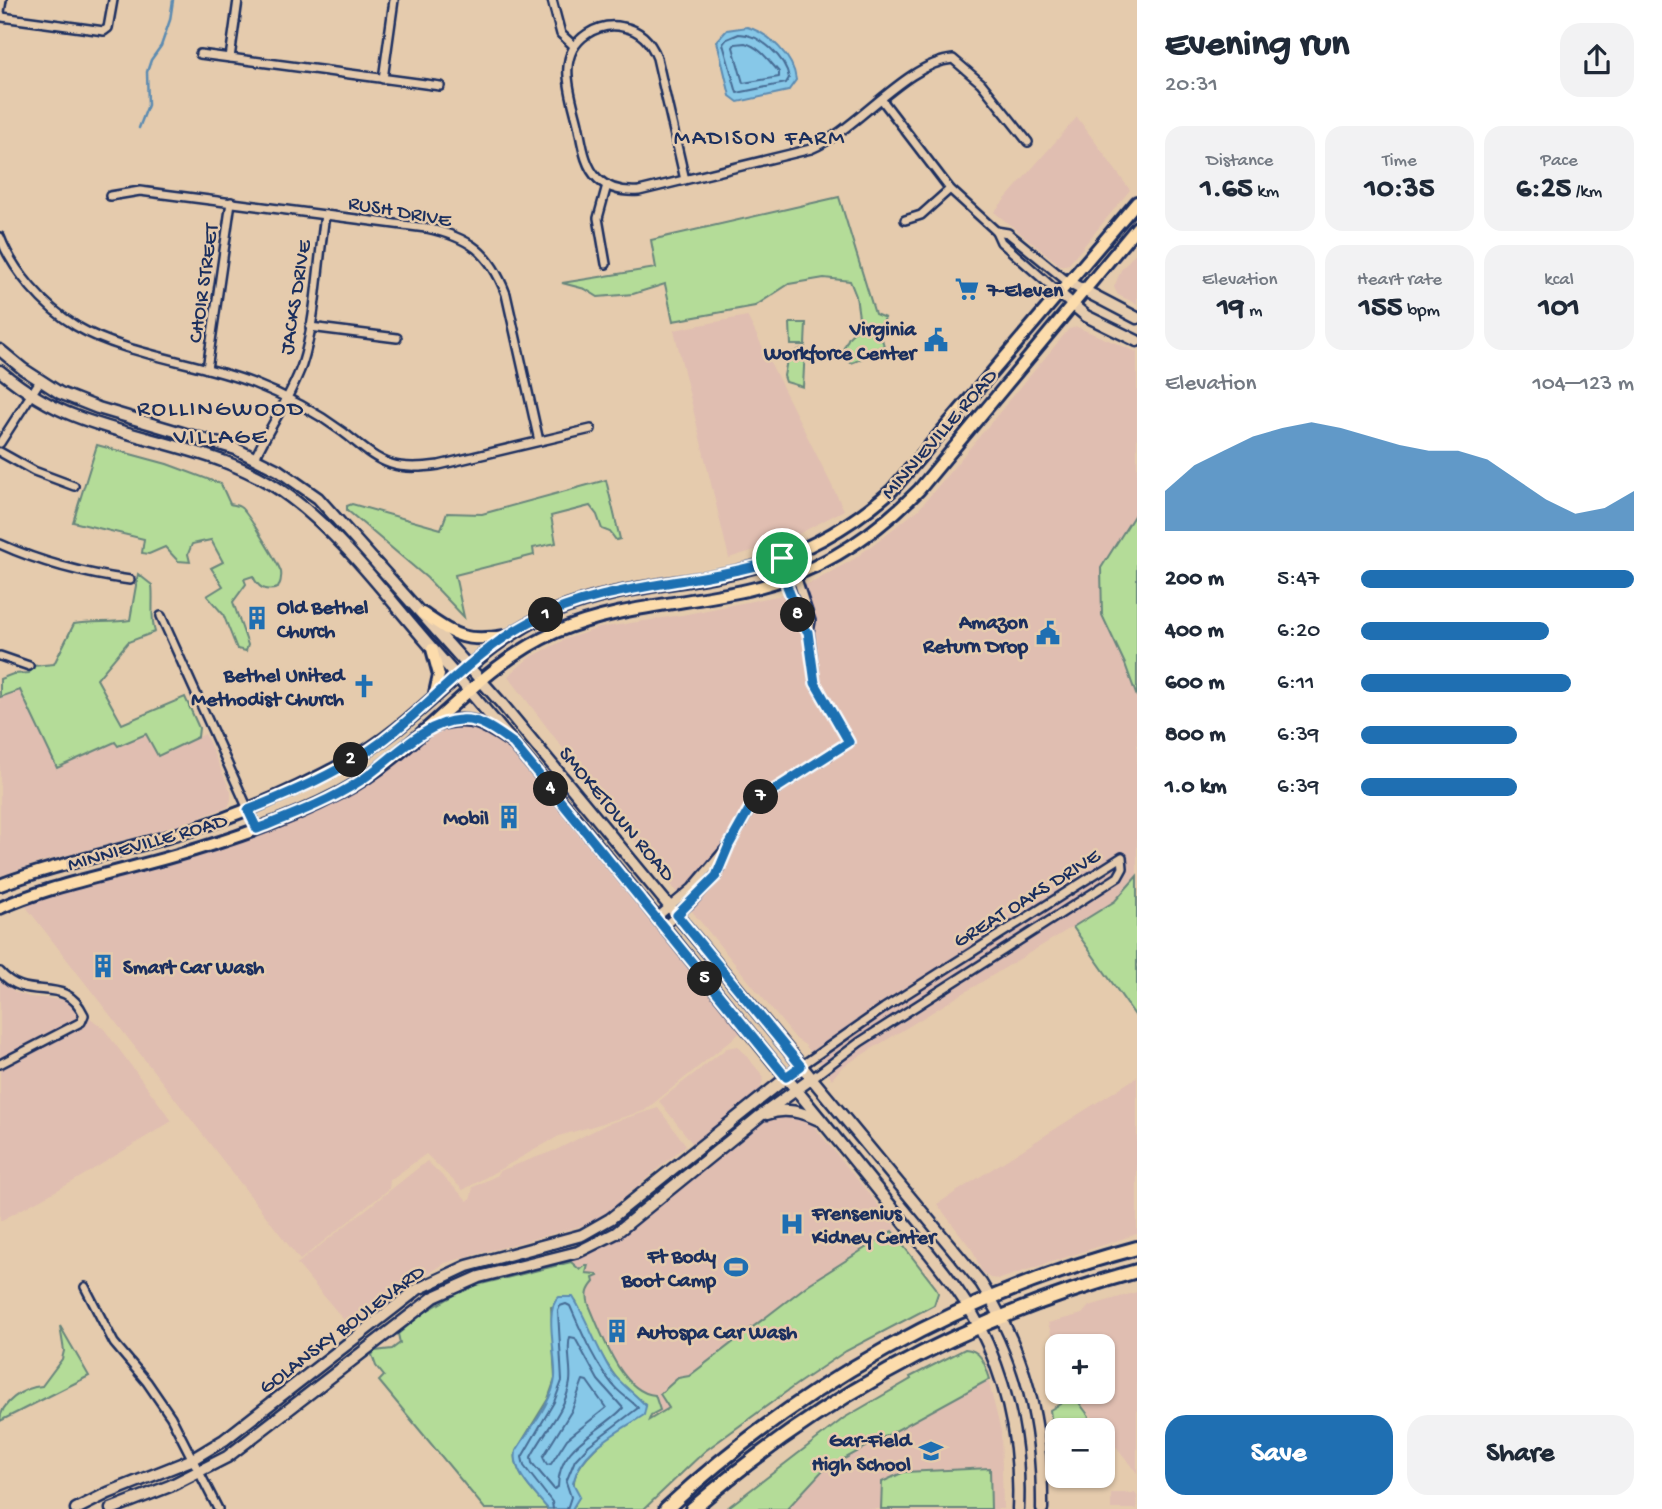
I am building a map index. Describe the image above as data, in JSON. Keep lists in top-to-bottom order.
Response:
{
  "streets": {
    "main road": ["MINNIEVILLE ROAD", "SMOKETOWN ROAD", "GOLANSKY BOULEVARD"],
    "street": [
      "RUSH DRIVE",
      "CHOIR STREET",
      "JACKS DRIVE",
      "GREAT OAKS DRIVE"
    ]
  },
  "crossings": [
    ["RUSH DRIVE", "CHOIR STREET"],
    ["RUSH DRIVE", "JACKS DRIVE"],
    ["JACKS DRIVE", "SMOKETOWN ROAD"],
    ["MINNIEVILLE ROAD", "SMOKETOWN ROAD"],
    ["SMOKETOWN ROAD", "GREAT OAKS DRIVE"],
    ["SMOKETOWN ROAD", "GOLANSKY BOULEVARD"],
    ["GREAT OAKS DRIVE", "GOLANSKY BOULEVARD"]
  ],
  "districts": ["MADISON FARM", "ROLLINGWOOD VILLAGE"],
  "places": {
    "supermarket": ["7-Eleven"],
    "public building": ["Virginia Workforce Center", "Amazon Return Drop"],
    "building": [
      "Old Bethel Church",
      "Mobil",
      "Smart Car Wash",
      "Autospa Car Wash"
    ],
    "church": ["Bethel United Methodist Church"],
    "hospital": ["Frensenius Kidney Center"],
    "sports": ["Ft Body Boot Camp"],
    "school or university": ["Gar-Field High School"]
  },
  "page": {
    "heading": ["Evening run", "20:31"],
    "stats": [
      ["Distance", "1.65 km"],
      ["Time", "10:35"],
      ["Pace", "6:25 /km"],
      ["Elevation", "19 m"],
      ["Heart rate", "155 bpm"],
      ["kcal", "101"]
    ],
    "chart": ["Elevation", "104–123 m"],
    "list": [
      {
        "name": "200 m",
        "note": "5:47"
      },
      {
        "name": "400 m",
        "note": "6:20"
      },
      {
        "name": "600 m",
        "note": "6:11"
      },
      {
        "name": "800 m",
        "note": "6:39"
      },
      {
        "name": "1.0 km",
        "note": "6:39"
      }
    ],
    "pins": [
      "1",
      "8",
      "2",
      "4",
      "7",
      "5"
    ],
    "map_buttons": ["+", "−"],
    "buttons": ["Save", "Share"]
  }
}
